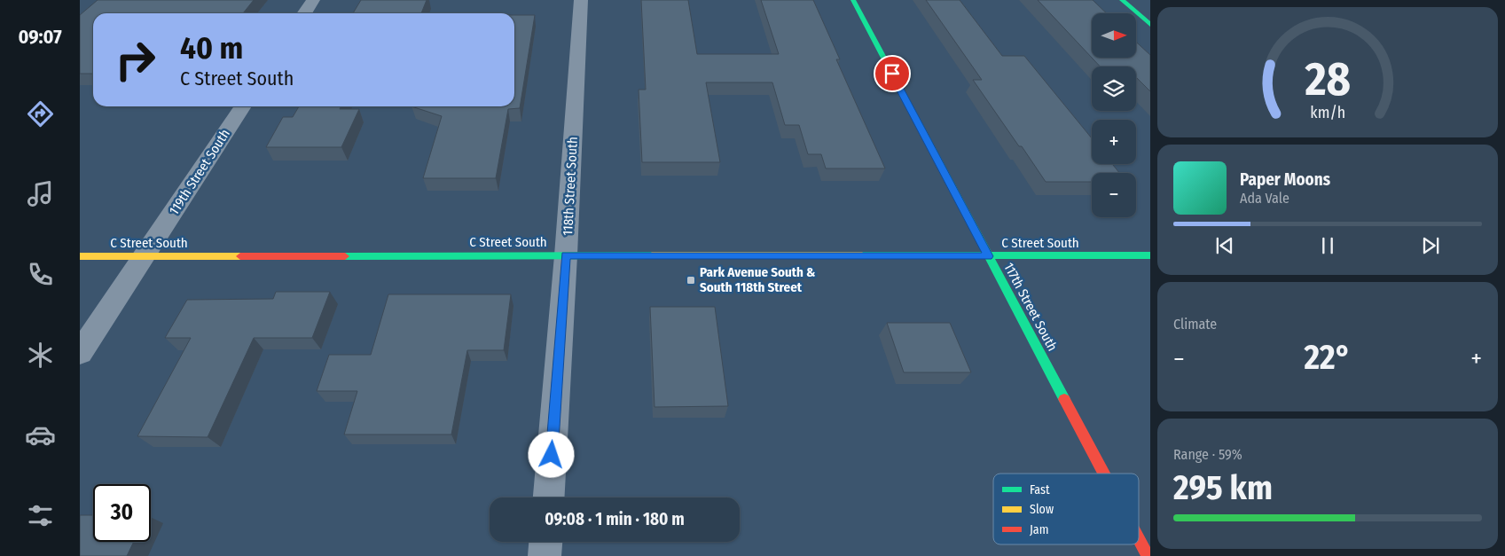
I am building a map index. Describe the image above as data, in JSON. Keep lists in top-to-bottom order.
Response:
{
  "streets": {
    "main road": ["C Street South", "117th Street South"],
    "street": ["119th Street South", "118th Street South"]
  },
  "crossings": [
    ["119th Street South", "C Street South"],
    ["118th Street South", "C Street South"],
    ["C Street South", "117th Street South"]
  ],
  "places": {
    "transit": ["Park Avenue South & South 118th Street"]
  },
  "legend": ["Fast", "Slow", "Jam"],
  "north": "right",
  "page": {
    "tabs": "09:07",
    "map_buttons": ["+", "−"],
    "turn": ["40 m", "C Street South"],
    "song": ["Paper Moons", "Ada Vale"],
    "tile": [
      "Climate",
      ["Range · 59%", "295 km"]
    ],
    "heat": ["−", "22°", "+"],
    "limit": "30",
    "trip": "09:08 · 1 min · 180 m",
    "gauge": ["28", "km/h"]
  }
}
